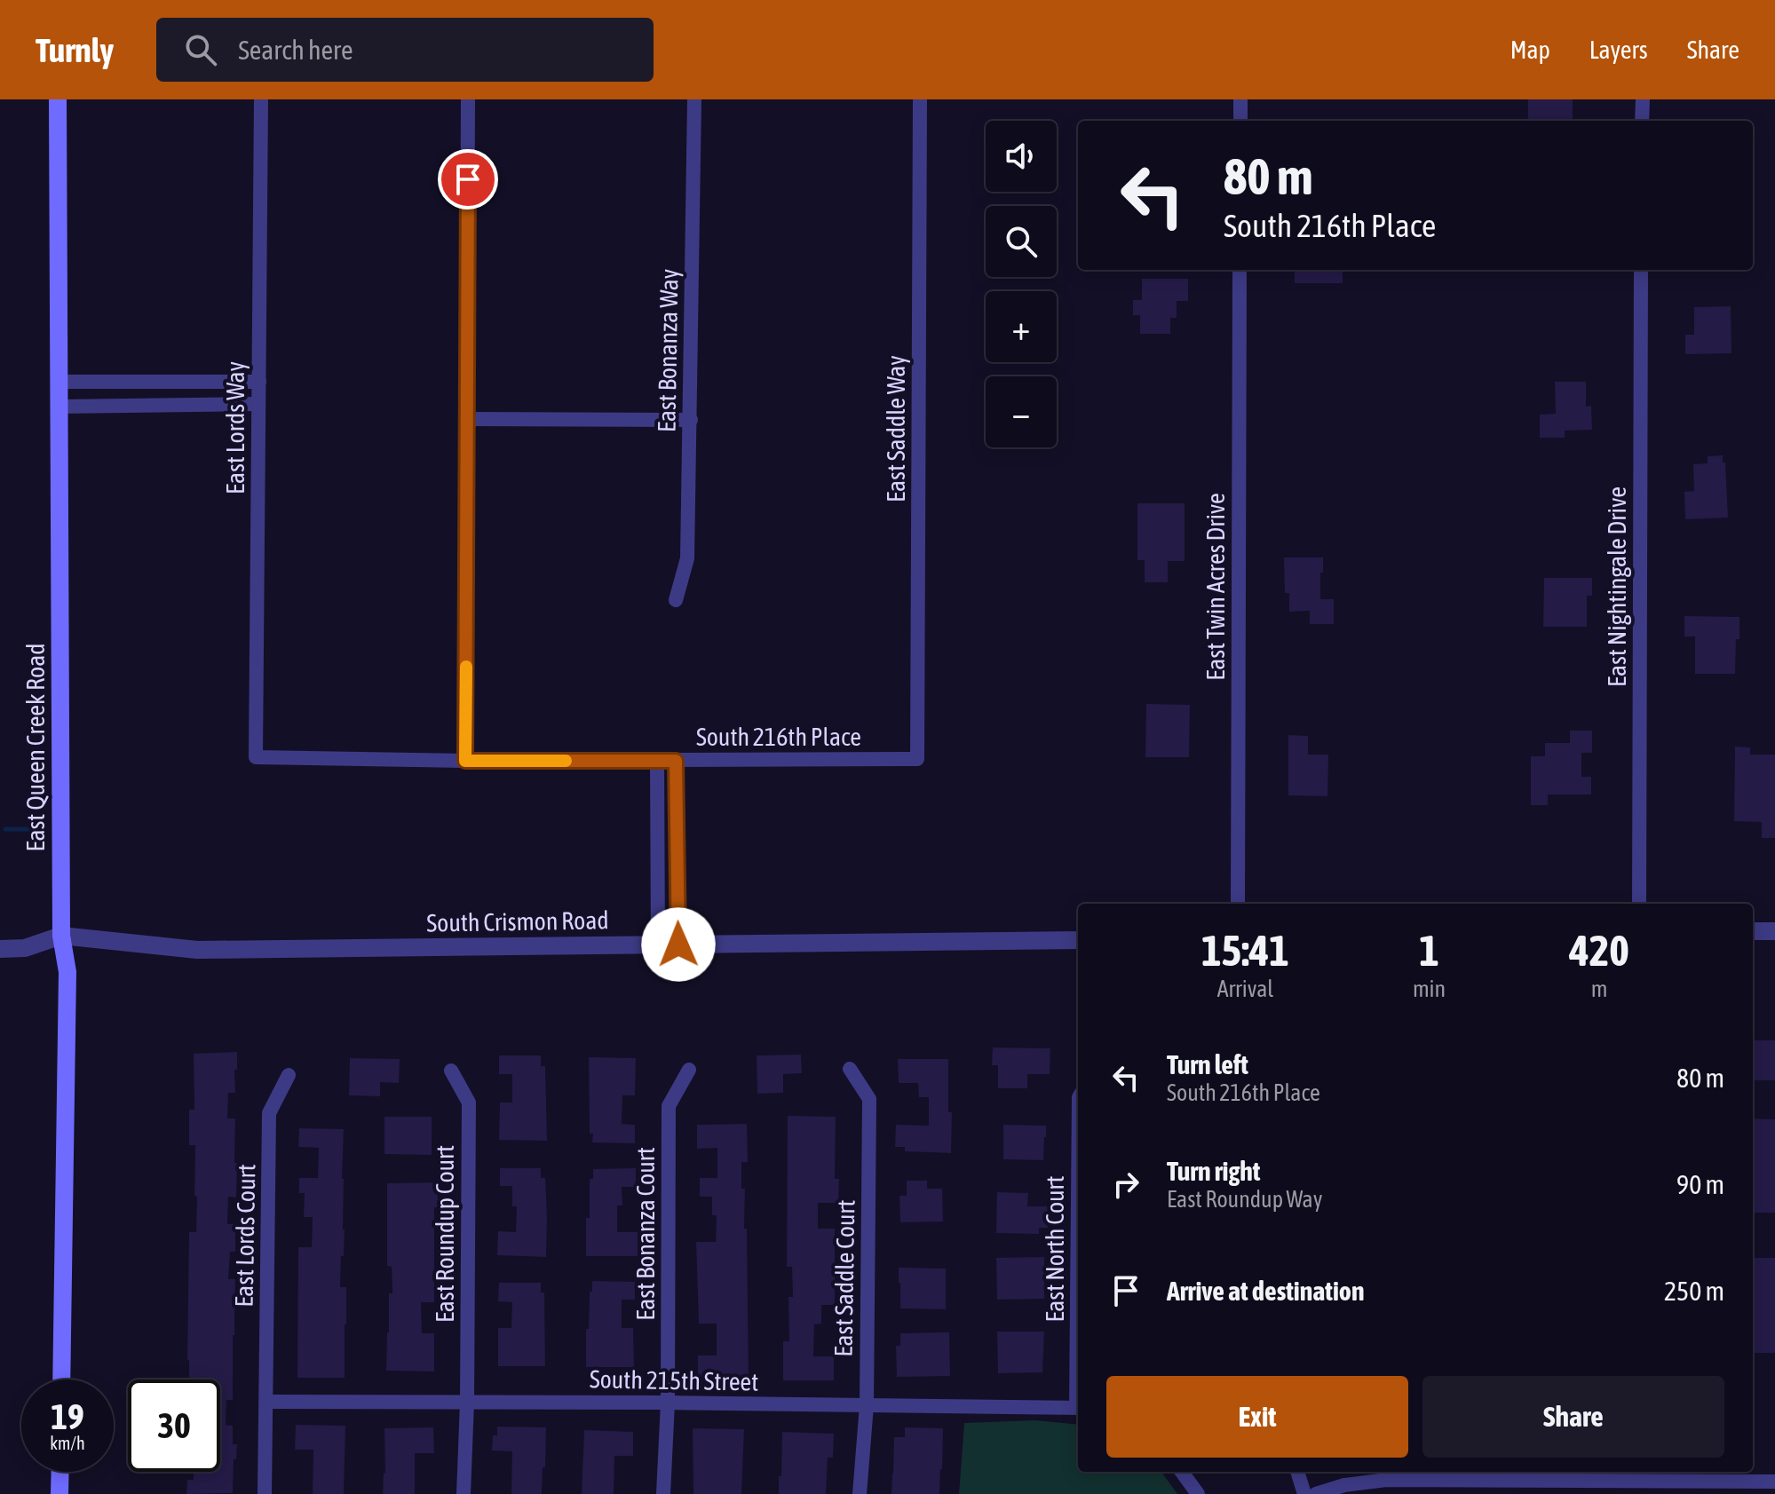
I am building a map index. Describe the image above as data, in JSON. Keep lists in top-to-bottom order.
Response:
{
  "streets": {
    "main road": ["East Queen Creek Road"],
    "street": [
      "East Bonanza Way",
      "East Lords Way",
      "East Saddle Way",
      "East Twin Acres Drive",
      "East Nightingale Drive",
      "South 216th Place",
      "South Crismon Road",
      "East Roundup Court",
      "East Bonanza Court",
      "East Lords Court",
      "East Saddle Court",
      "South 215th Street"
    ]
  },
  "crossings": [
    ["East Lords Way", "South 216th Place"],
    ["East Saddle Way", "South 216th Place"],
    ["East Queen Creek Road", "South Crismon Road"],
    ["East Roundup Court", "South 215th Street"],
    ["East Bonanza Court", "South 215th Street"],
    ["East Lords Court", "South 215th Street"],
    ["East Saddle Court", "South 215th Street"]
  ],
  "page": {
    "header": "Turnly",
    "search": "Search here",
    "nav": ["Map", "Layers", "Share"],
    "map_buttons": ["+", "−"],
    "turn": ["80 m", "South 216th Place"],
    "eta": [
      "15:41",
      "Arrival",
      "1",
      "min",
      "420",
      "m"
    ],
    "list": [
      {
        "name": "Turn left",
        "note": "South 216th Place",
        "value": "80 m"
      },
      {
        "name": "Turn right",
        "note": "East Roundup Way",
        "value": "90 m"
      },
      {
        "name": "Arrive at destination",
        "value": "250 m"
      }
    ],
    "buttons": ["Exit", "Share"],
    "speed": "19 km/h",
    "limit": "30"
  }
}
